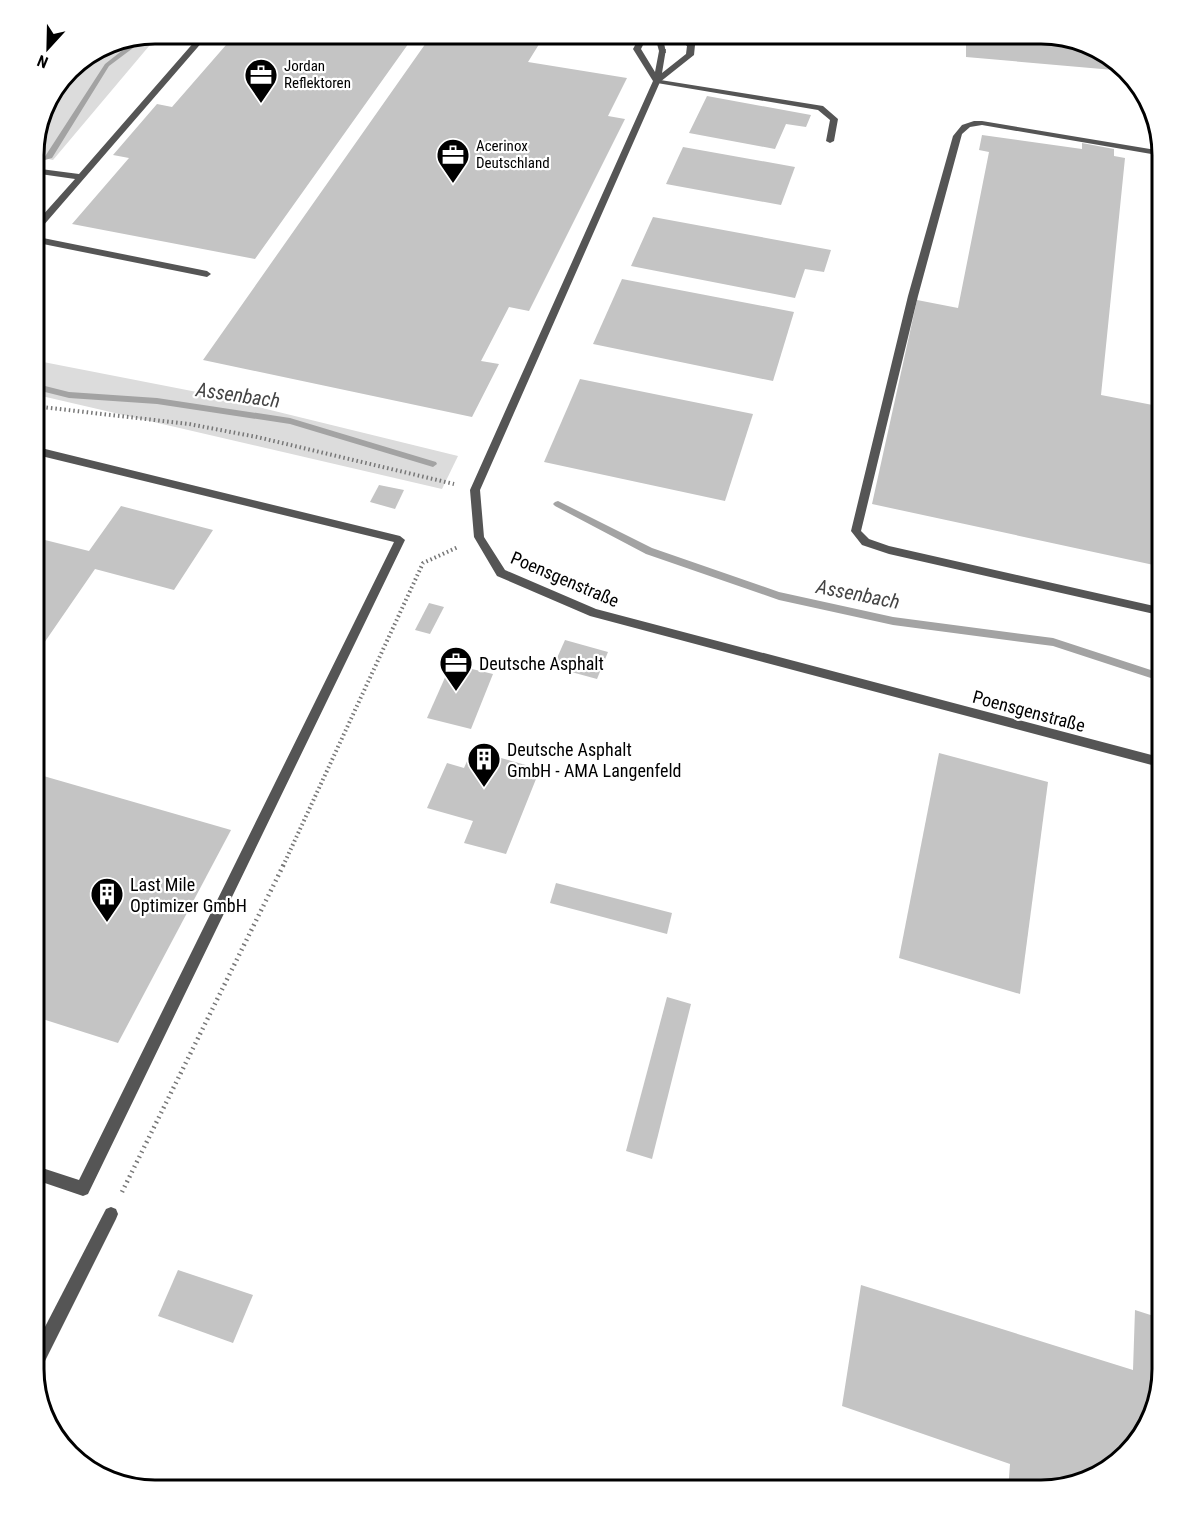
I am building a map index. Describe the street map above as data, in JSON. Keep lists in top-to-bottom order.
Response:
{
  "streets": {
    "street": ["Poensgenstraße"]
  },
  "water": ["Assenbach"],
  "places": {
    "office": ["Jordan Reflektoren", "Acerinox Deutschland", "Deutsche Asphalt"],
    "building": ["Deutsche Asphalt GmbH - AMA Langenfeld", "Last Mile Optimizer GmbH"]
  },
  "north": "bottom"
}
